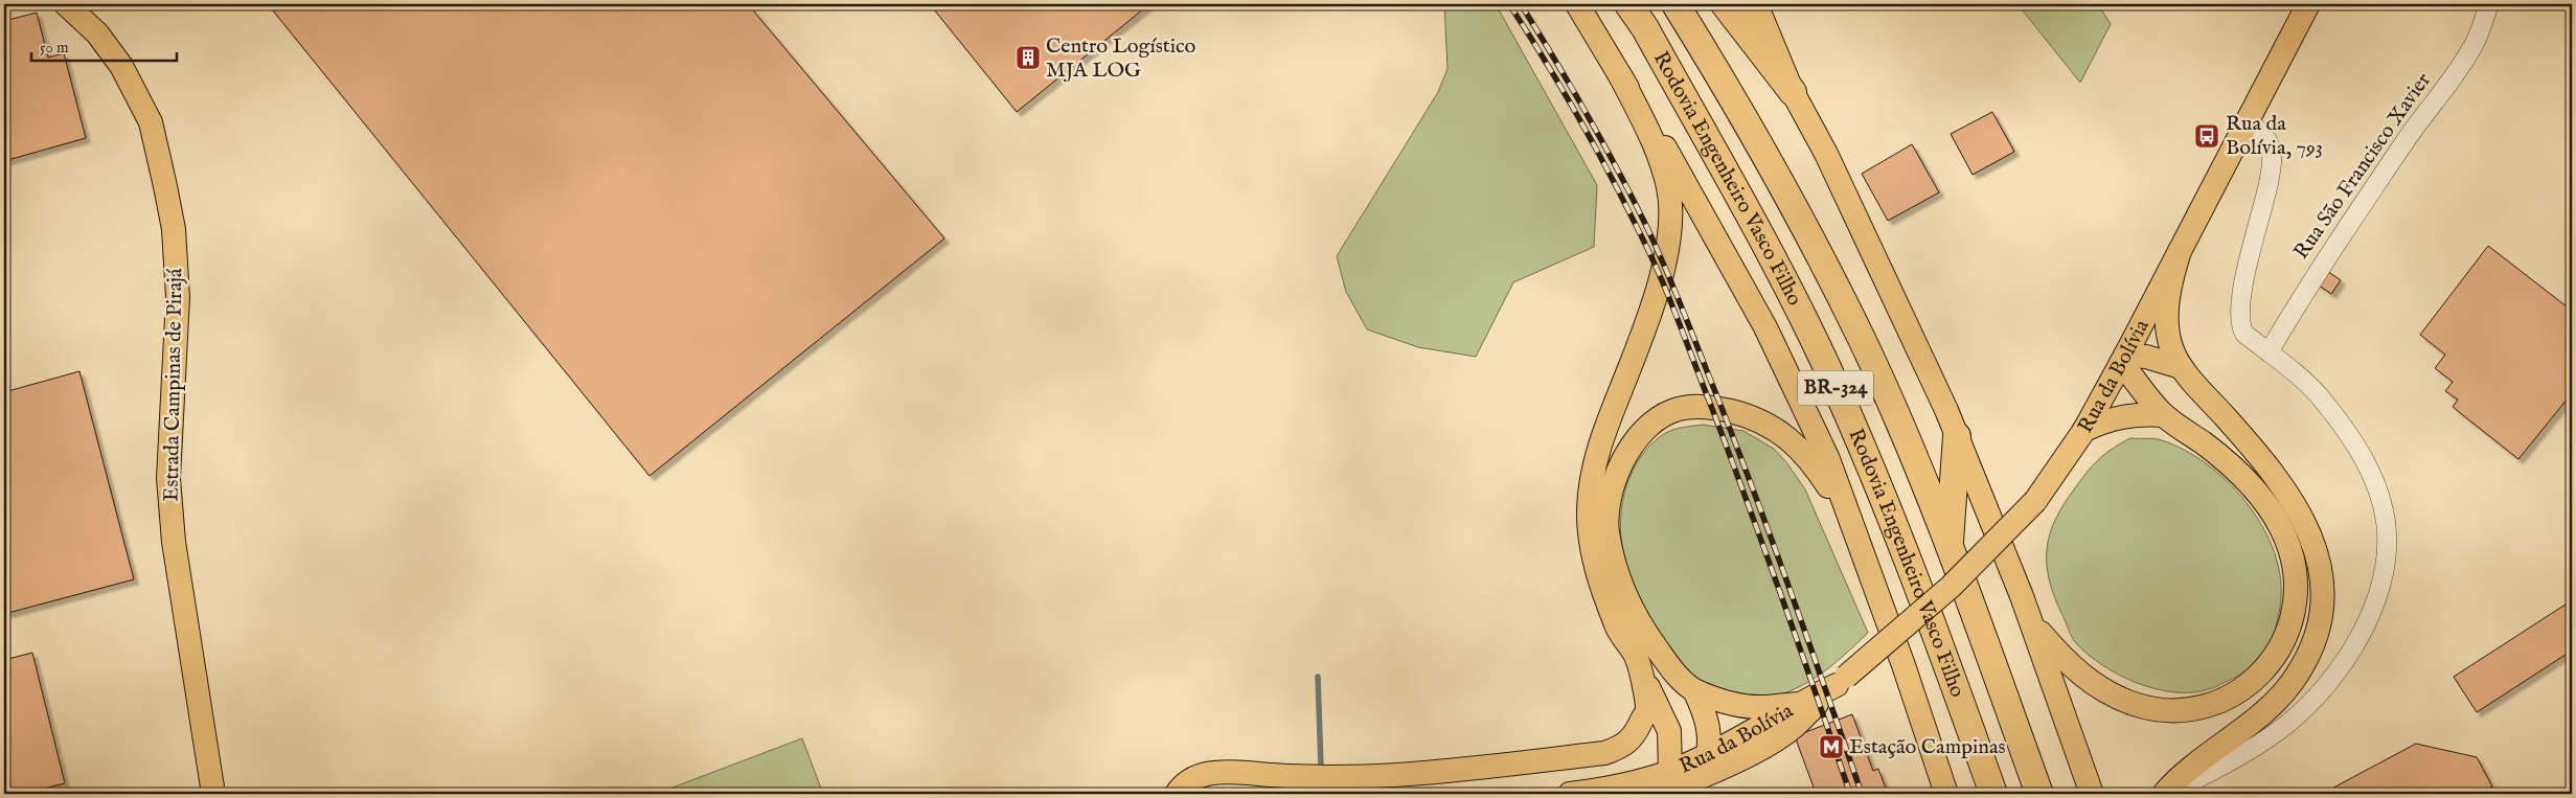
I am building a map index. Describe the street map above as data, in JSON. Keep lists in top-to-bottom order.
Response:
{
  "streets": {
    "highway": ["Rodovia Engenheiro Vasco Filho", "BR-324"],
    "main road": ["Rua da Bolívia", "Estrada Campinas de Pirajá"],
    "street": ["Rua São Francisco Xavier"]
  },
  "places": {
    "building": ["Centro Logístico MJA LOG"],
    "bus stop": ["Rua da Bolívia, 793"],
    "metro station": ["Estação Campinas"]
  },
  "scale_bar": "50 m"
}
